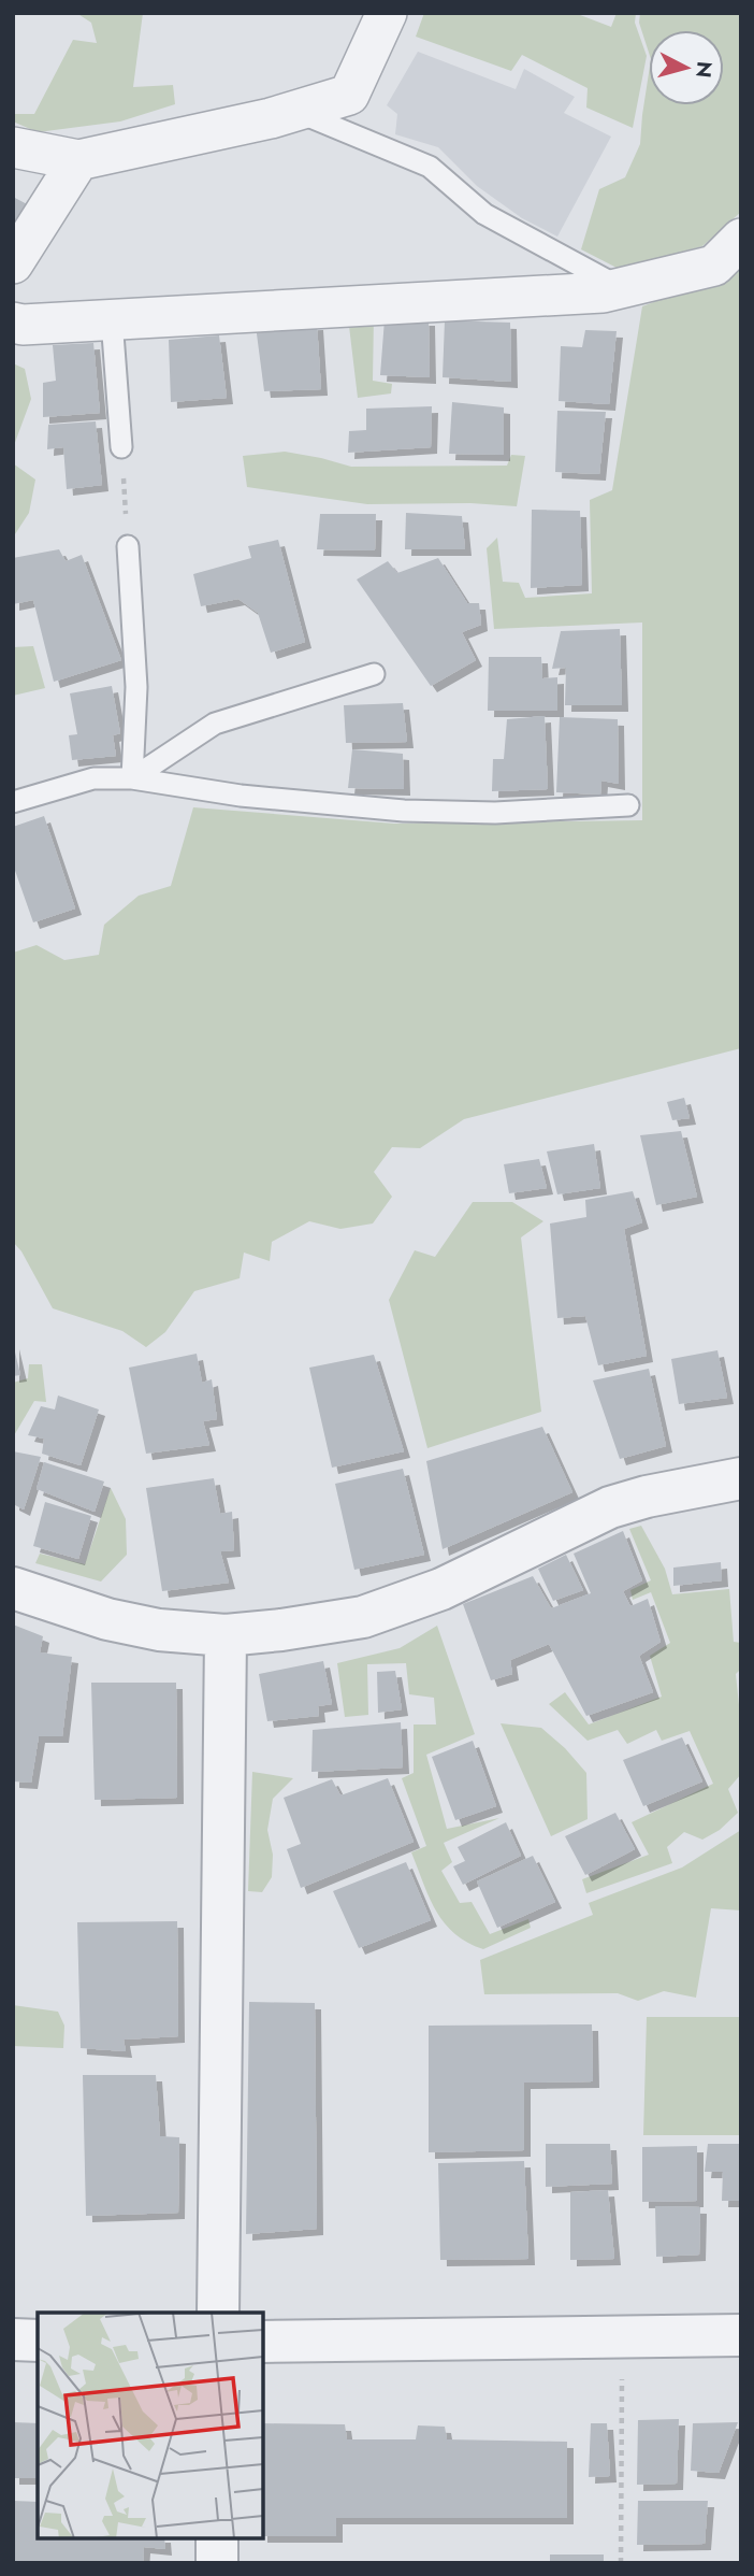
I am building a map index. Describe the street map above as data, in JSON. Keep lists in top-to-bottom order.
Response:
{
  "north": "right"
}
